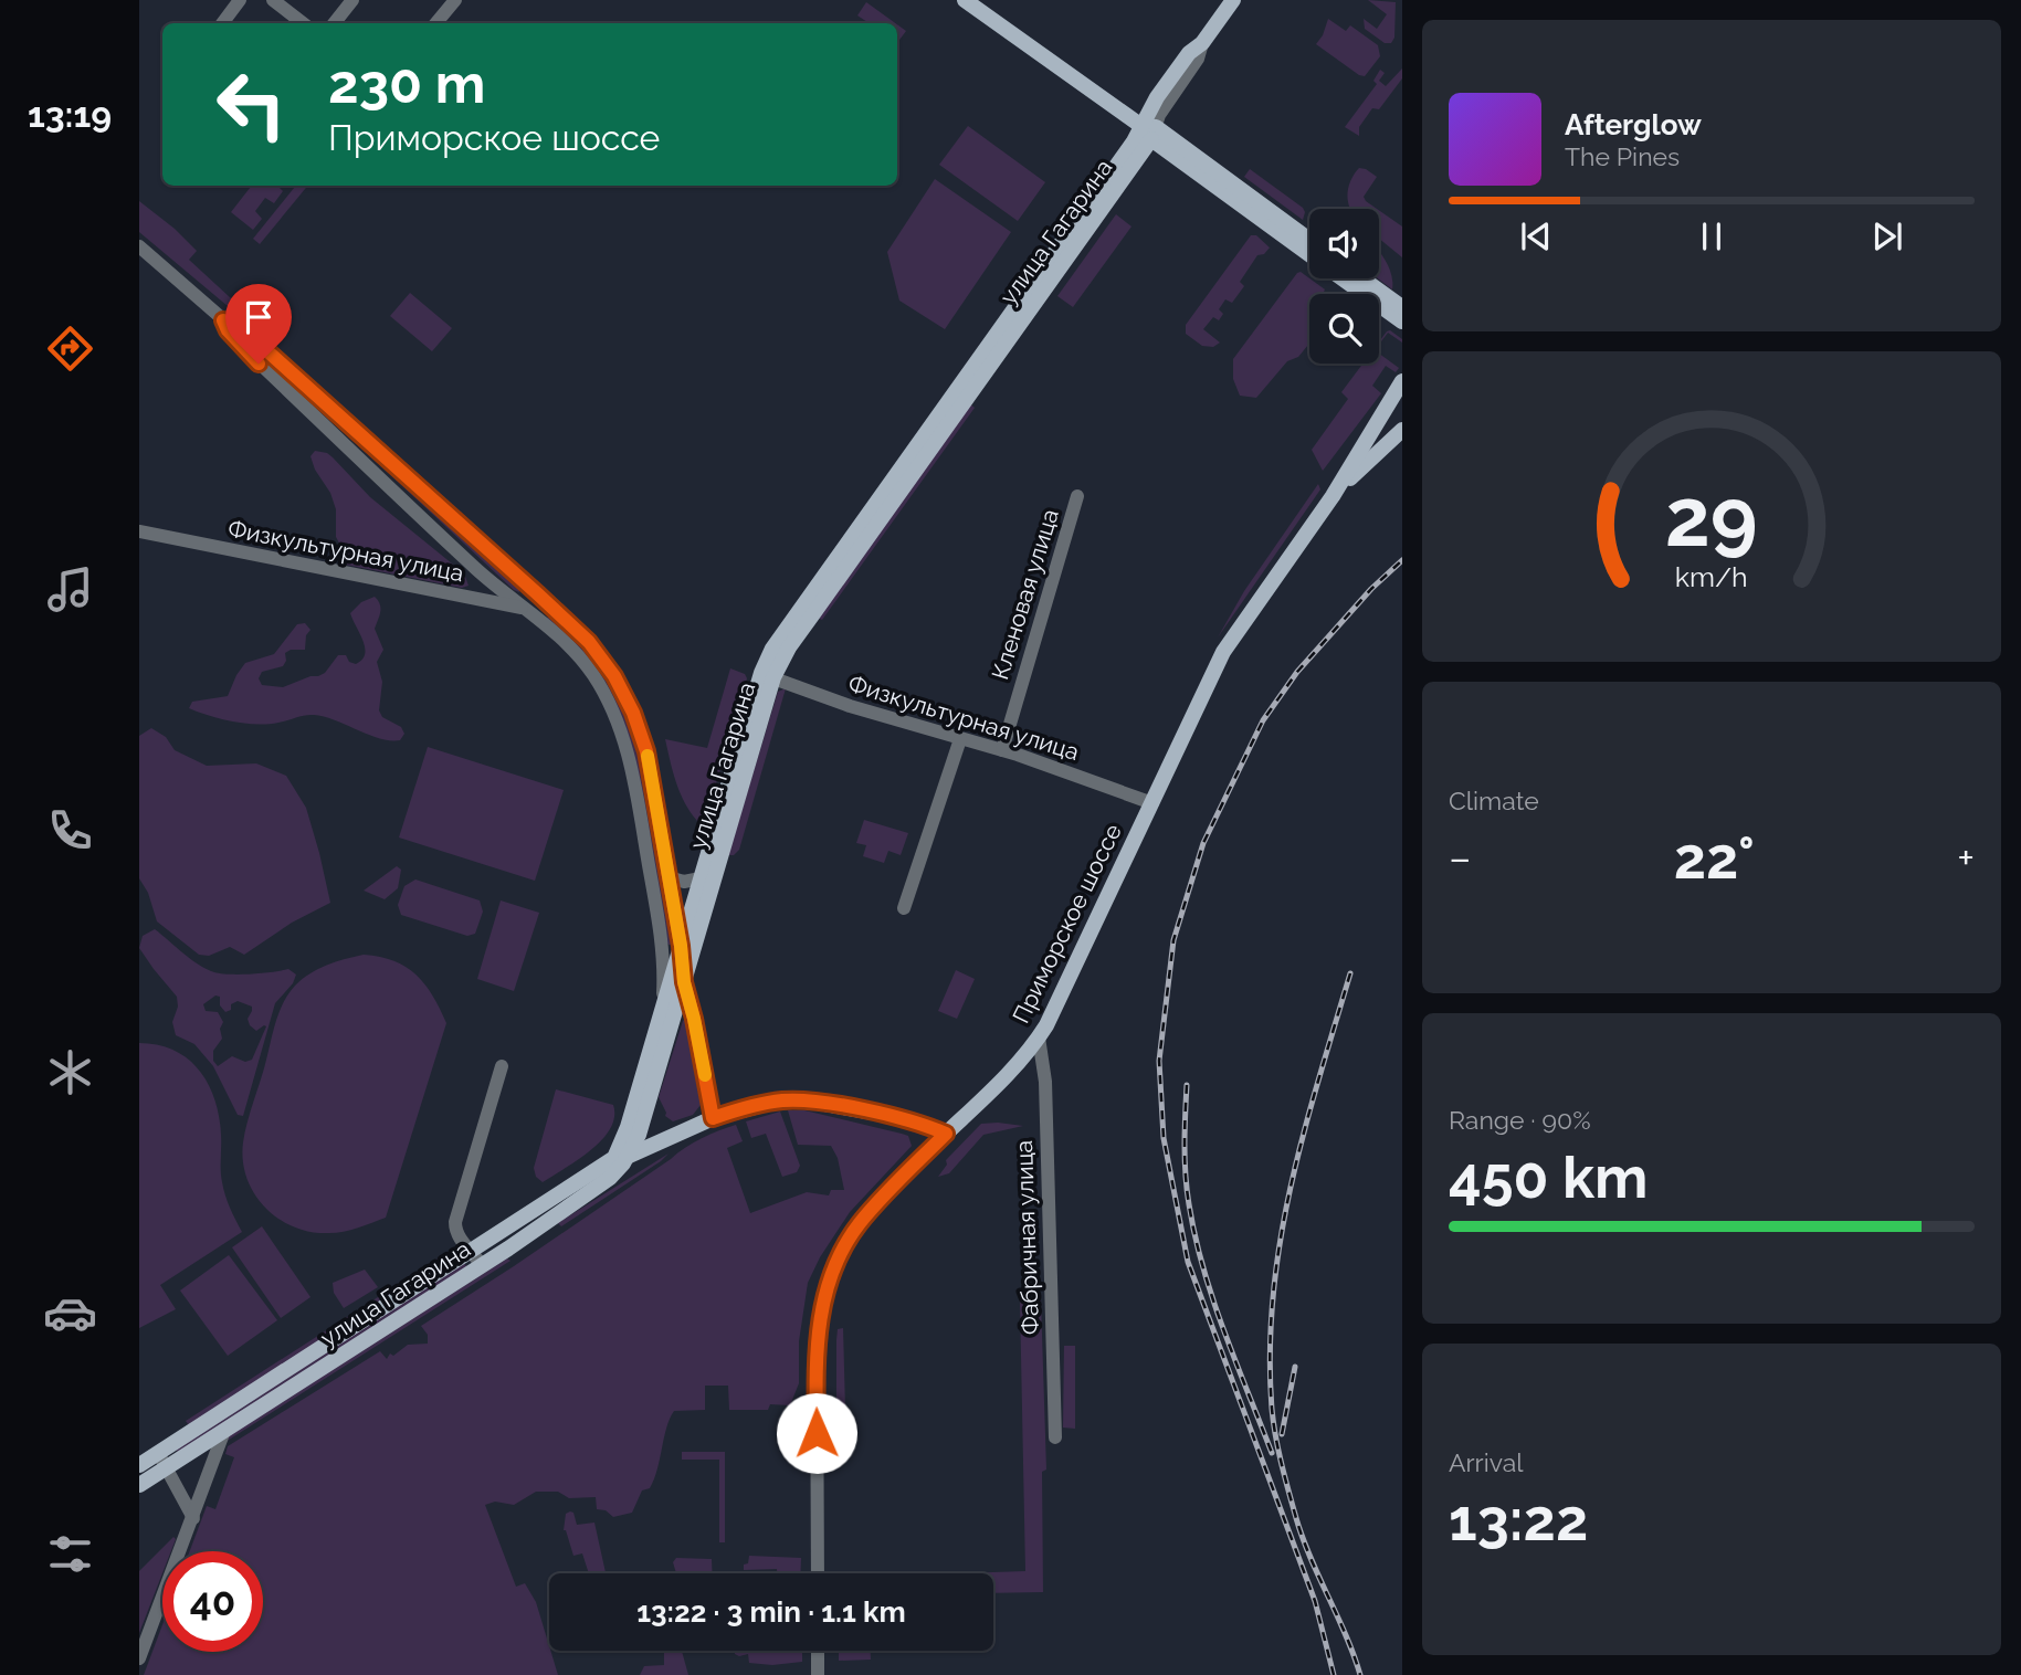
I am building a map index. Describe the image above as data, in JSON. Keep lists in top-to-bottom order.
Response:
{
  "streets": {
    "main road": ["улица Гагарина", "Приморское шоссе"],
    "street": ["Физкультурная улица", "Кленовая улица", "Фабричная улица"]
  },
  "crossings": [
    ["улица Гагарина", "Физкультурная улица"],
    ["Физкультурная улица", "Кленовая улица"],
    ["Физкультурная улица", "Приморское шоссе"],
    ["Приморское шоссе", "Фабричная улица"]
  ],
  "page": {
    "tabs": "13:19",
    "turn": ["230 m", "Приморское шоссе"],
    "song": ["Afterglow", "The Pines"],
    "tile": [
      "Climate",
      ["Range · 90%", "450 km"],
      ["Arrival", "13:22"]
    ],
    "heat": ["−", "22°", "+"],
    "limit": "40",
    "trip": "13:22 · 3 min · 1.1 km",
    "gauge": ["29", "km/h"]
  }
}
